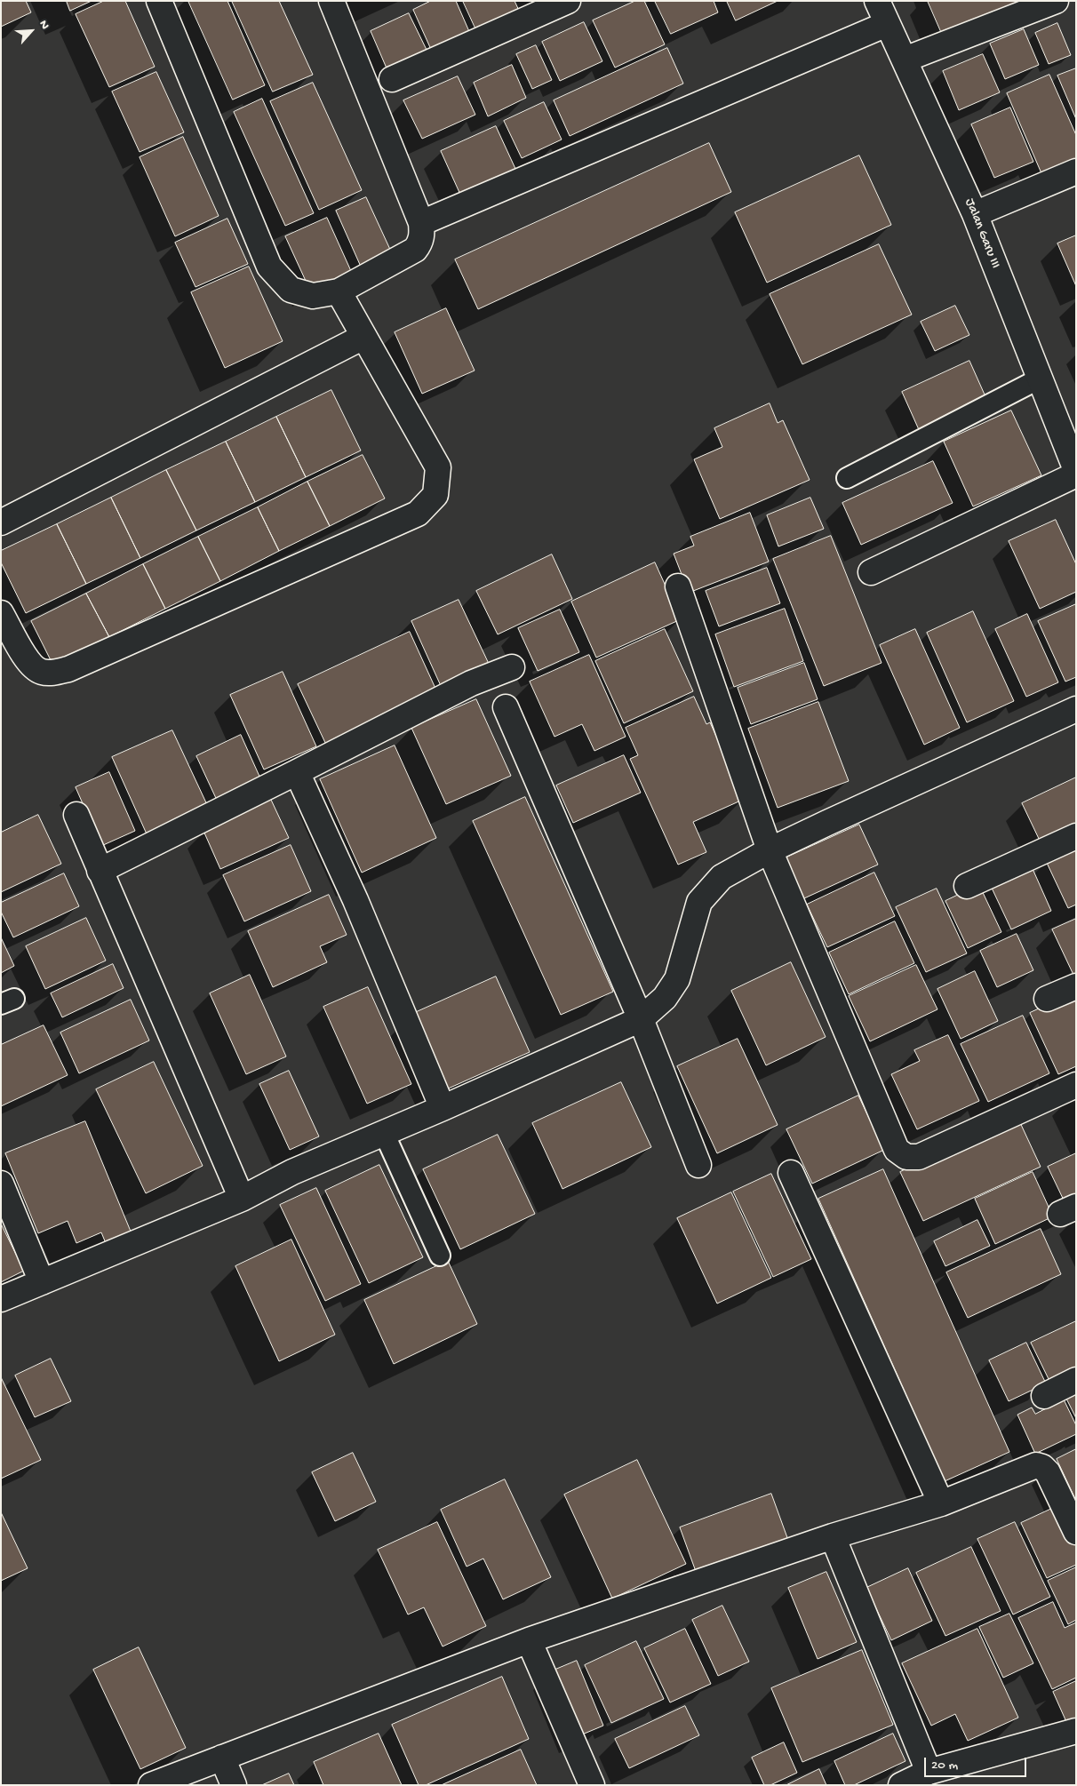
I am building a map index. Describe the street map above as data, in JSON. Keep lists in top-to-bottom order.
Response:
{
  "streets": {
    "street": ["Jalan Garu III"]
  },
  "scale_bar": "20 m",
  "north": "top right"
}
